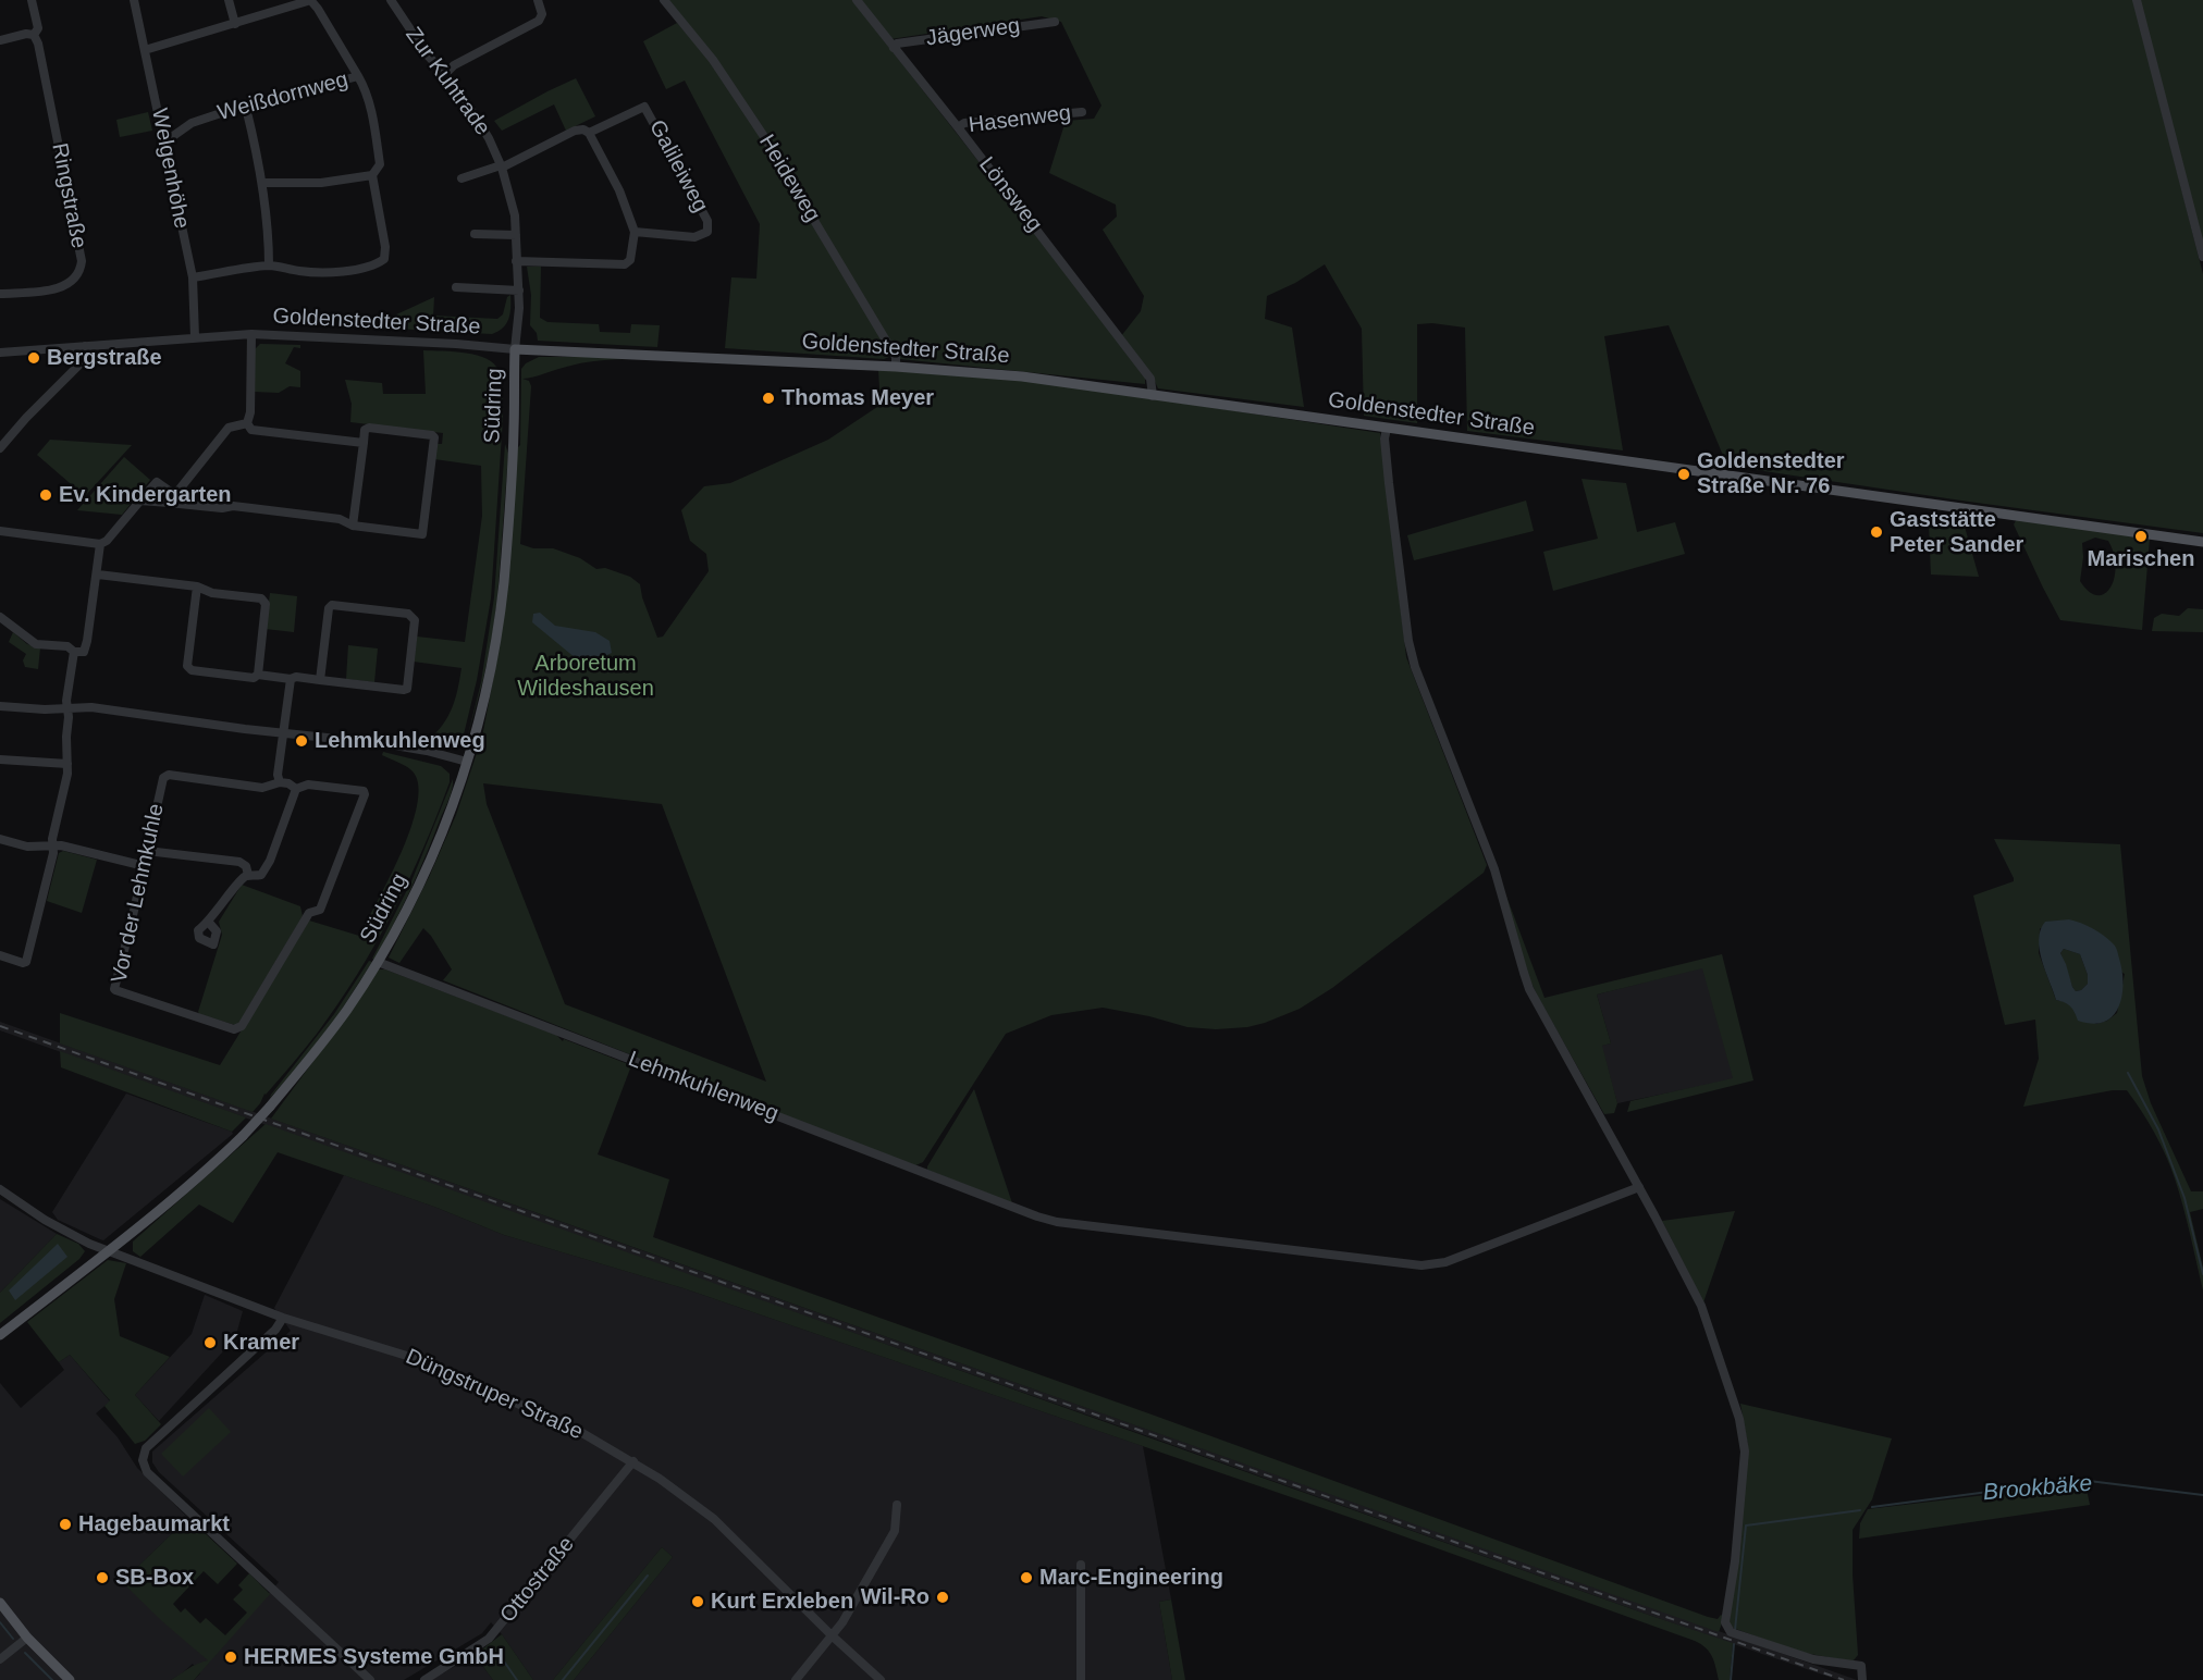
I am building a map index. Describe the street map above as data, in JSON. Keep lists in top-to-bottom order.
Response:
{
  "streets": {
    "main road": ["Goldenstedter Straße", "Südring"],
    "street": [
      "Jägerweg",
      "Zur Kuhtrade",
      "Weißdornweg",
      "Hasenweg",
      "Galileiweg",
      "Welgenhöhe",
      "Heideweg",
      "Lönsweg",
      "Ringstraße",
      "Vor der Lehmkuhle",
      "Lehmkuhlenweg",
      "Düngstruper Straße",
      "Ottostraße"
    ]
  },
  "crossings": [
    ["Jägerweg", "Lönsweg"],
    ["Zur Kuhtrade", "Goldenstedter Straße"],
    ["Zur Kuhtrade", "Südring"],
    ["Weißdornweg", "Welgenhöhe"],
    ["Hasenweg", "Lönsweg"],
    ["Welgenhöhe", "Goldenstedter Straße"],
    ["Heideweg", "Goldenstedter Straße"],
    ["Lönsweg", "Goldenstedter Straße"],
    ["Goldenstedter Straße", "Südring"],
    ["Südring", "Lehmkuhlenweg"],
    ["Südring", "Düngstruper Straße"],
    ["Düngstruper Straße", "Ottostraße"]
  ],
  "water": ["Brookbäke"],
  "parks": ["Arboretum Wildeshausen"],
  "places": [
    "Bergstraße",
    "Thomas Meyer",
    "Goldenstedter Straße Nr. 76",
    "Ev. Kindergarten",
    "Gaststätte Peter Sander",
    "Marischen",
    "Lehmkuhlenweg",
    "Kramer",
    "Hagebaumarkt",
    "SB-Box",
    "Marc-Engineering",
    "Wil-Ro",
    "Kurt Erxleben",
    "HERMES Systeme GmbH"
  ]
}
